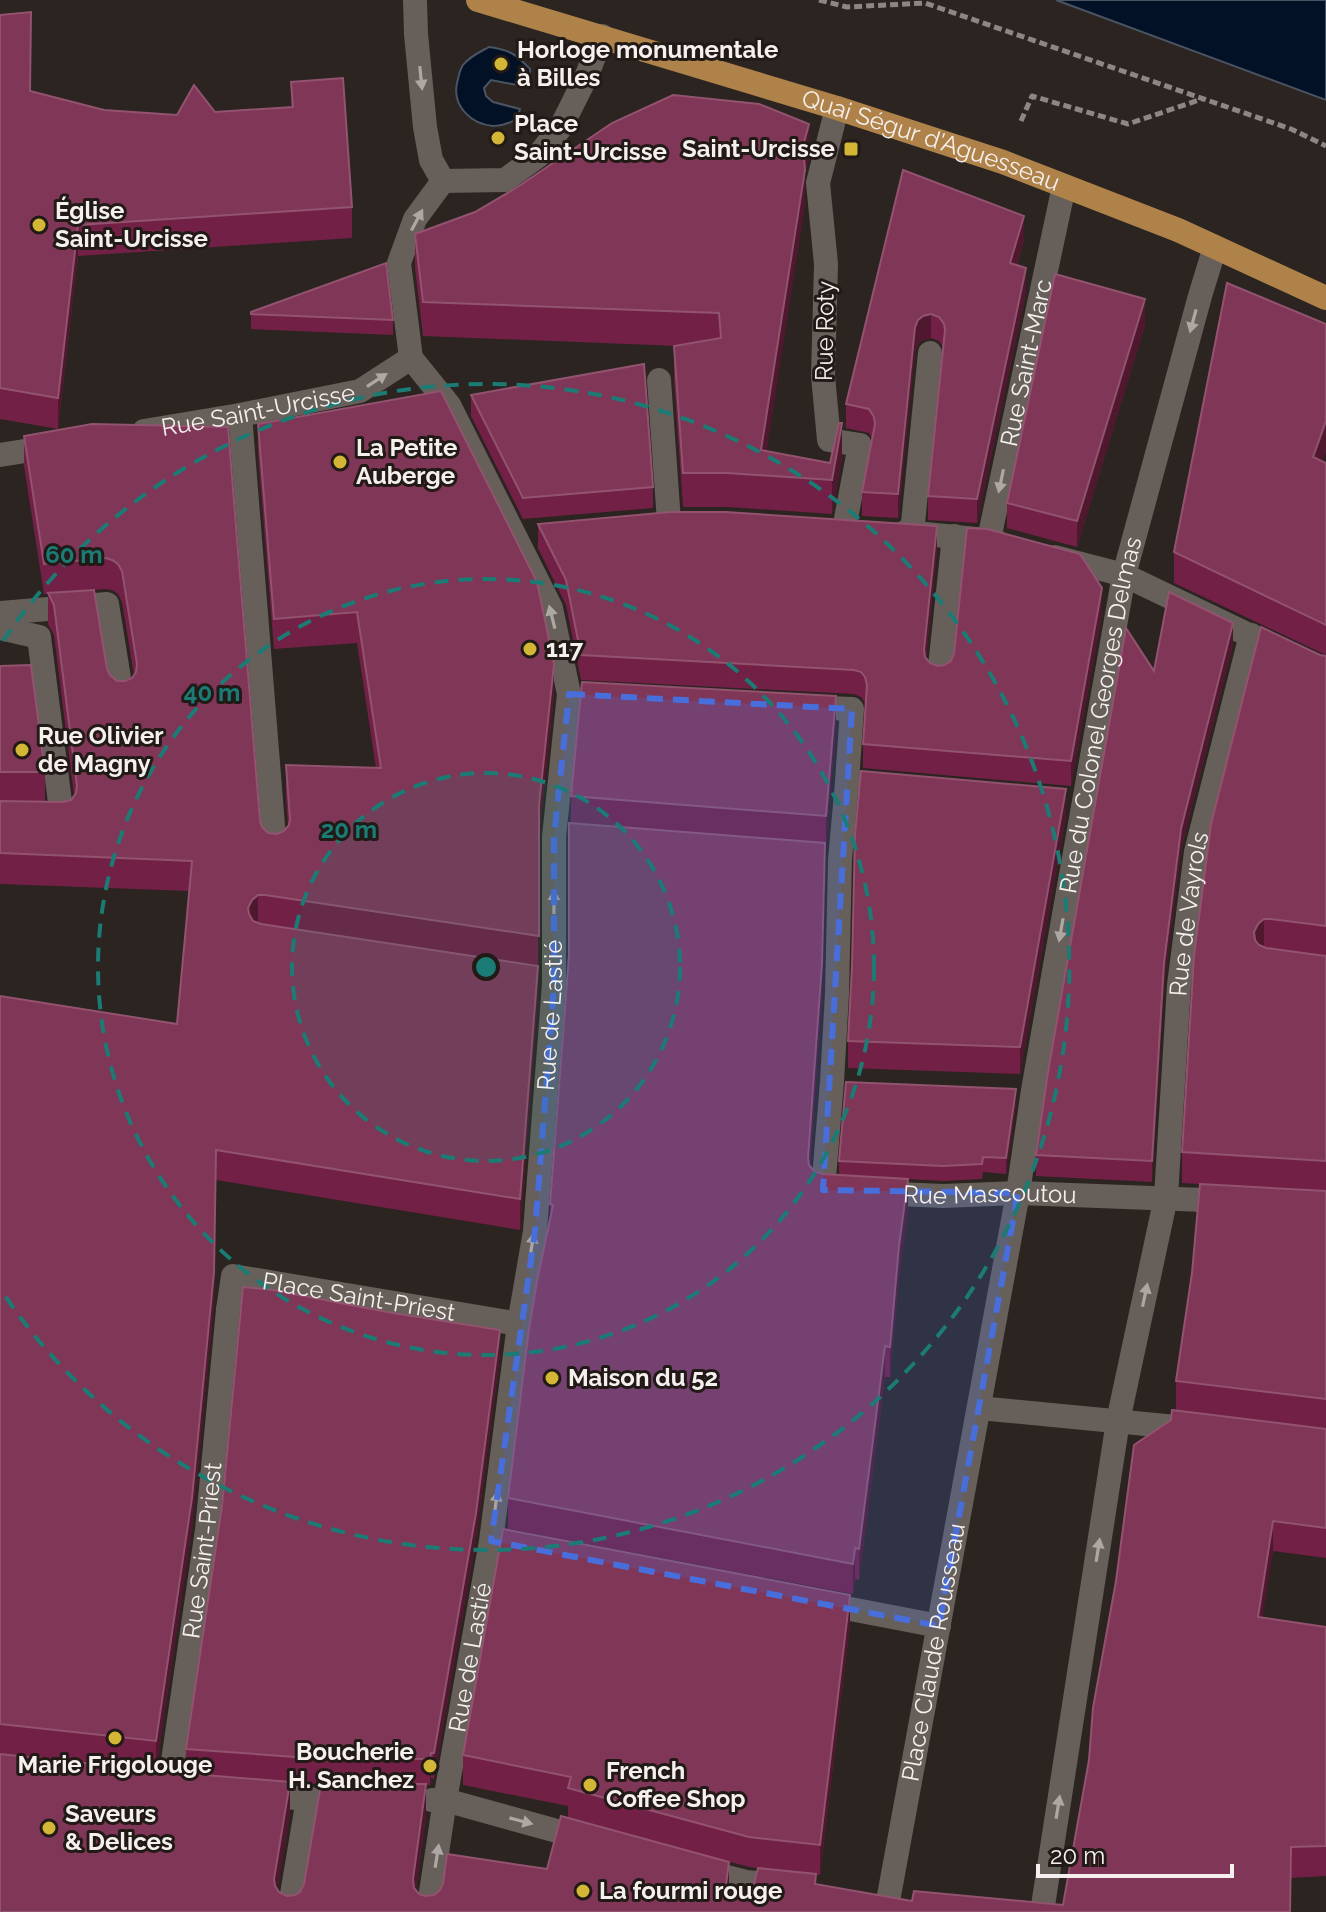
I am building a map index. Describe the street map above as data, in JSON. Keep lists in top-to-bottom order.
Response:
{
  "streets": {
    "main road": ["Quai Ségur d'Aguesseau"],
    "street": [
      "Rue Roty",
      "Rue Saint-Marc",
      "Rue Saint-Urcisse",
      "Rue du Colonel Georges Delmas",
      "Rue de Vayrols",
      "Rue de Lastié",
      "Rue Mascoutou",
      "Place Saint-Priest",
      "Rue Saint-Priest",
      "Place Claude Rousseau"
    ]
  },
  "crossings": [
    ["Quai Ségur d'Aguesseau", "Rue Roty"],
    ["Quai Ségur d'Aguesseau", "Rue Saint-Marc"],
    ["Quai Ségur d'Aguesseau", "Rue du Colonel Georges Delmas"],
    ["Rue Saint-Urcisse", "Rue de Lastié"],
    ["Rue du Colonel Georges Delmas", "Rue Mascoutou"],
    ["Rue du Colonel Georges Delmas", "Place Claude Rousseau"],
    ["Rue de Vayrols", "Rue Mascoutou"],
    ["Rue de Lastié", "Place Saint-Priest"],
    ["Rue Mascoutou", "Place Claude Rousseau"],
    ["Place Saint-Priest", "Rue Saint-Priest"]
  ],
  "one_way": [
    "Rue Saint-Urcisse",
    "Rue du Colonel Georges Delmas",
    "Rue de Vayrols",
    "Rue de Lastié"
  ],
  "places": {
    "other": [
      "Horloge monumentale à Billes",
      "Place Saint-Urcisse",
      "Église Saint-Urcisse",
      "La Petite Auberge",
      "117",
      "Rue Olivier de Magny",
      "Maison du 52",
      "Marie Frigolouge",
      "Boucherie H. Sanchez",
      "French Coffee Shop",
      "Saveurs & Delices",
      "La fourmi rouge"
    ],
    "transit": ["Saint-Urcisse"]
  },
  "scale_bar": "20 m",
  "rings": ["60 m", "40 m", "20 m"]
}
